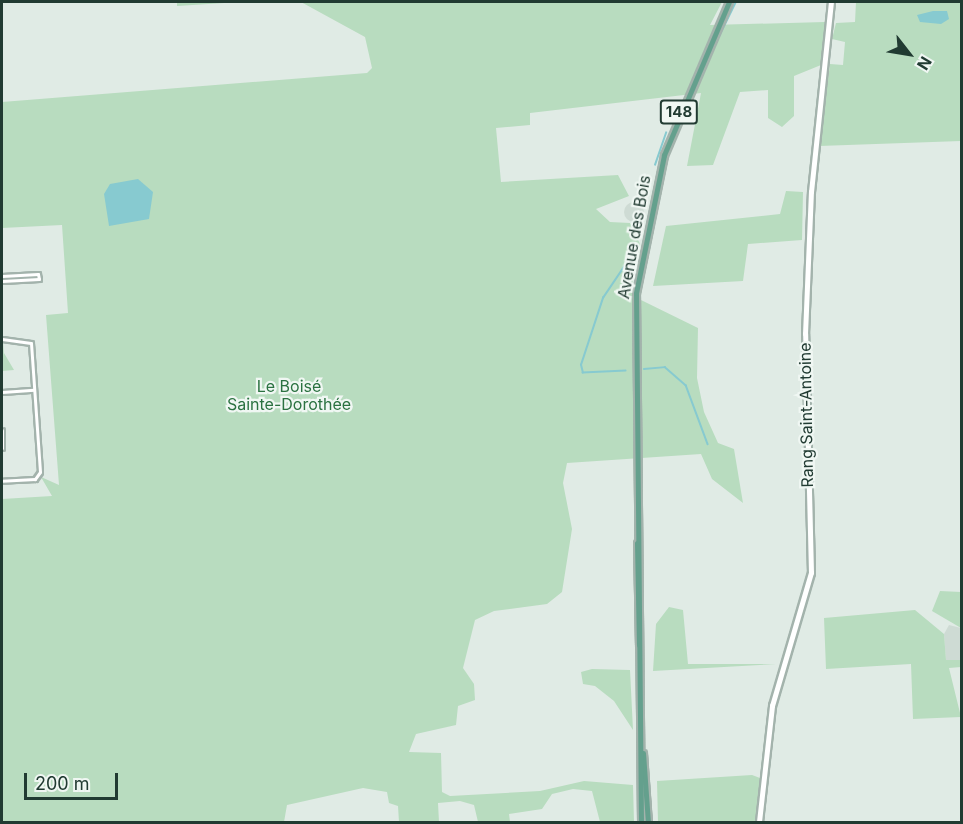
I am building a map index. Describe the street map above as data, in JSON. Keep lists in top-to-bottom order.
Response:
{
  "streets": {
    "main road": ["148", "Avenue des Bois"],
    "street": ["Rang Saint-Antoine"]
  },
  "parks": ["Le Boisé Sainte-Dorothée"],
  "scale_bar": "200 m",
  "north": "bottom right"
}
